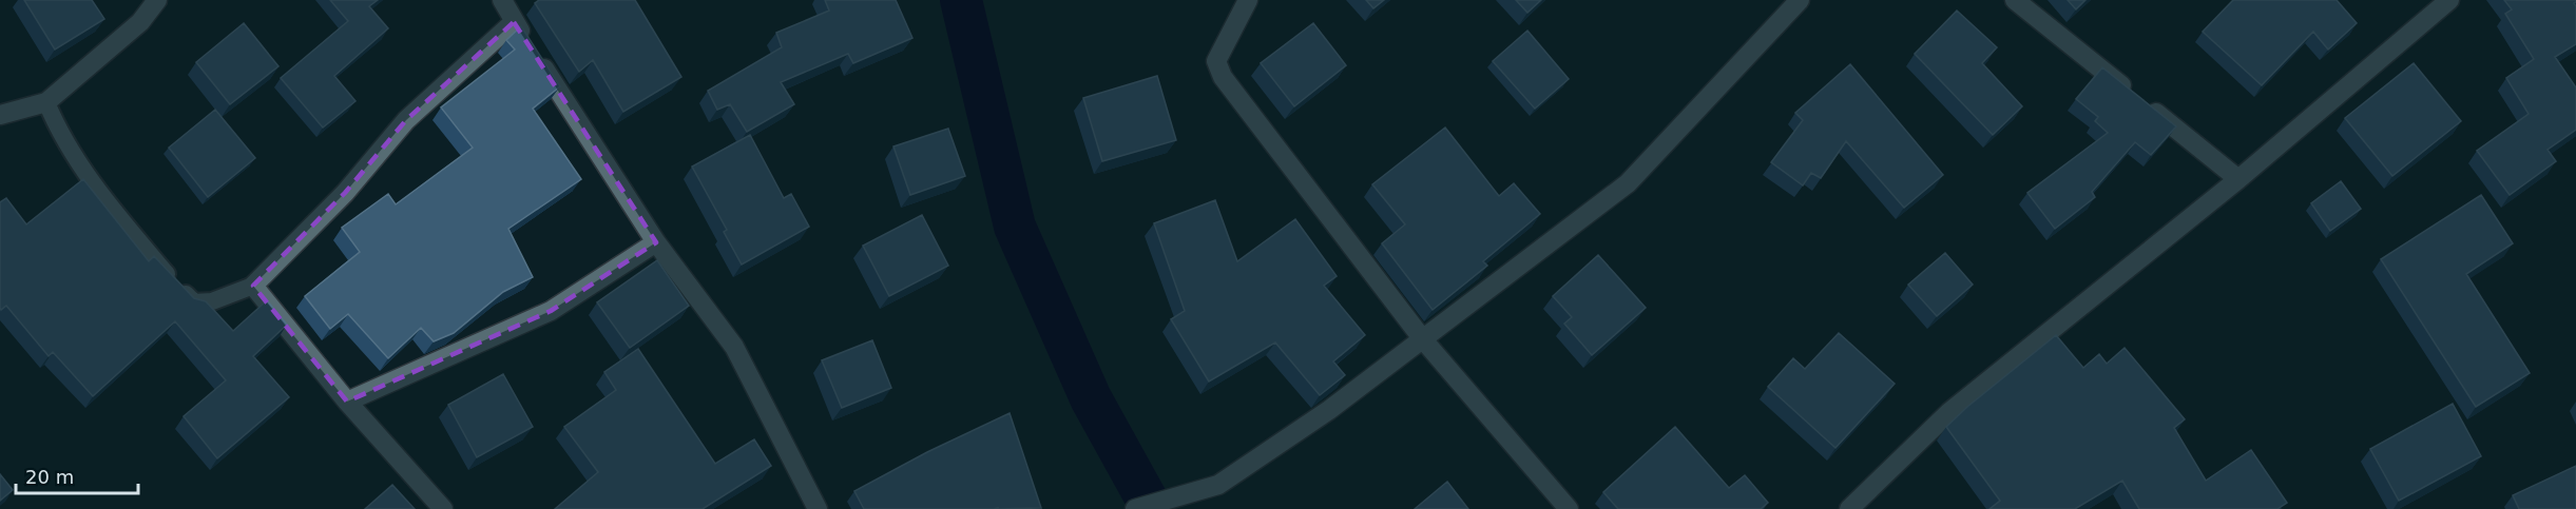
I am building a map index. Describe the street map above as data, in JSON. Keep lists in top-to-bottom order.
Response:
{
  "scale_bar": "20 m"
}
